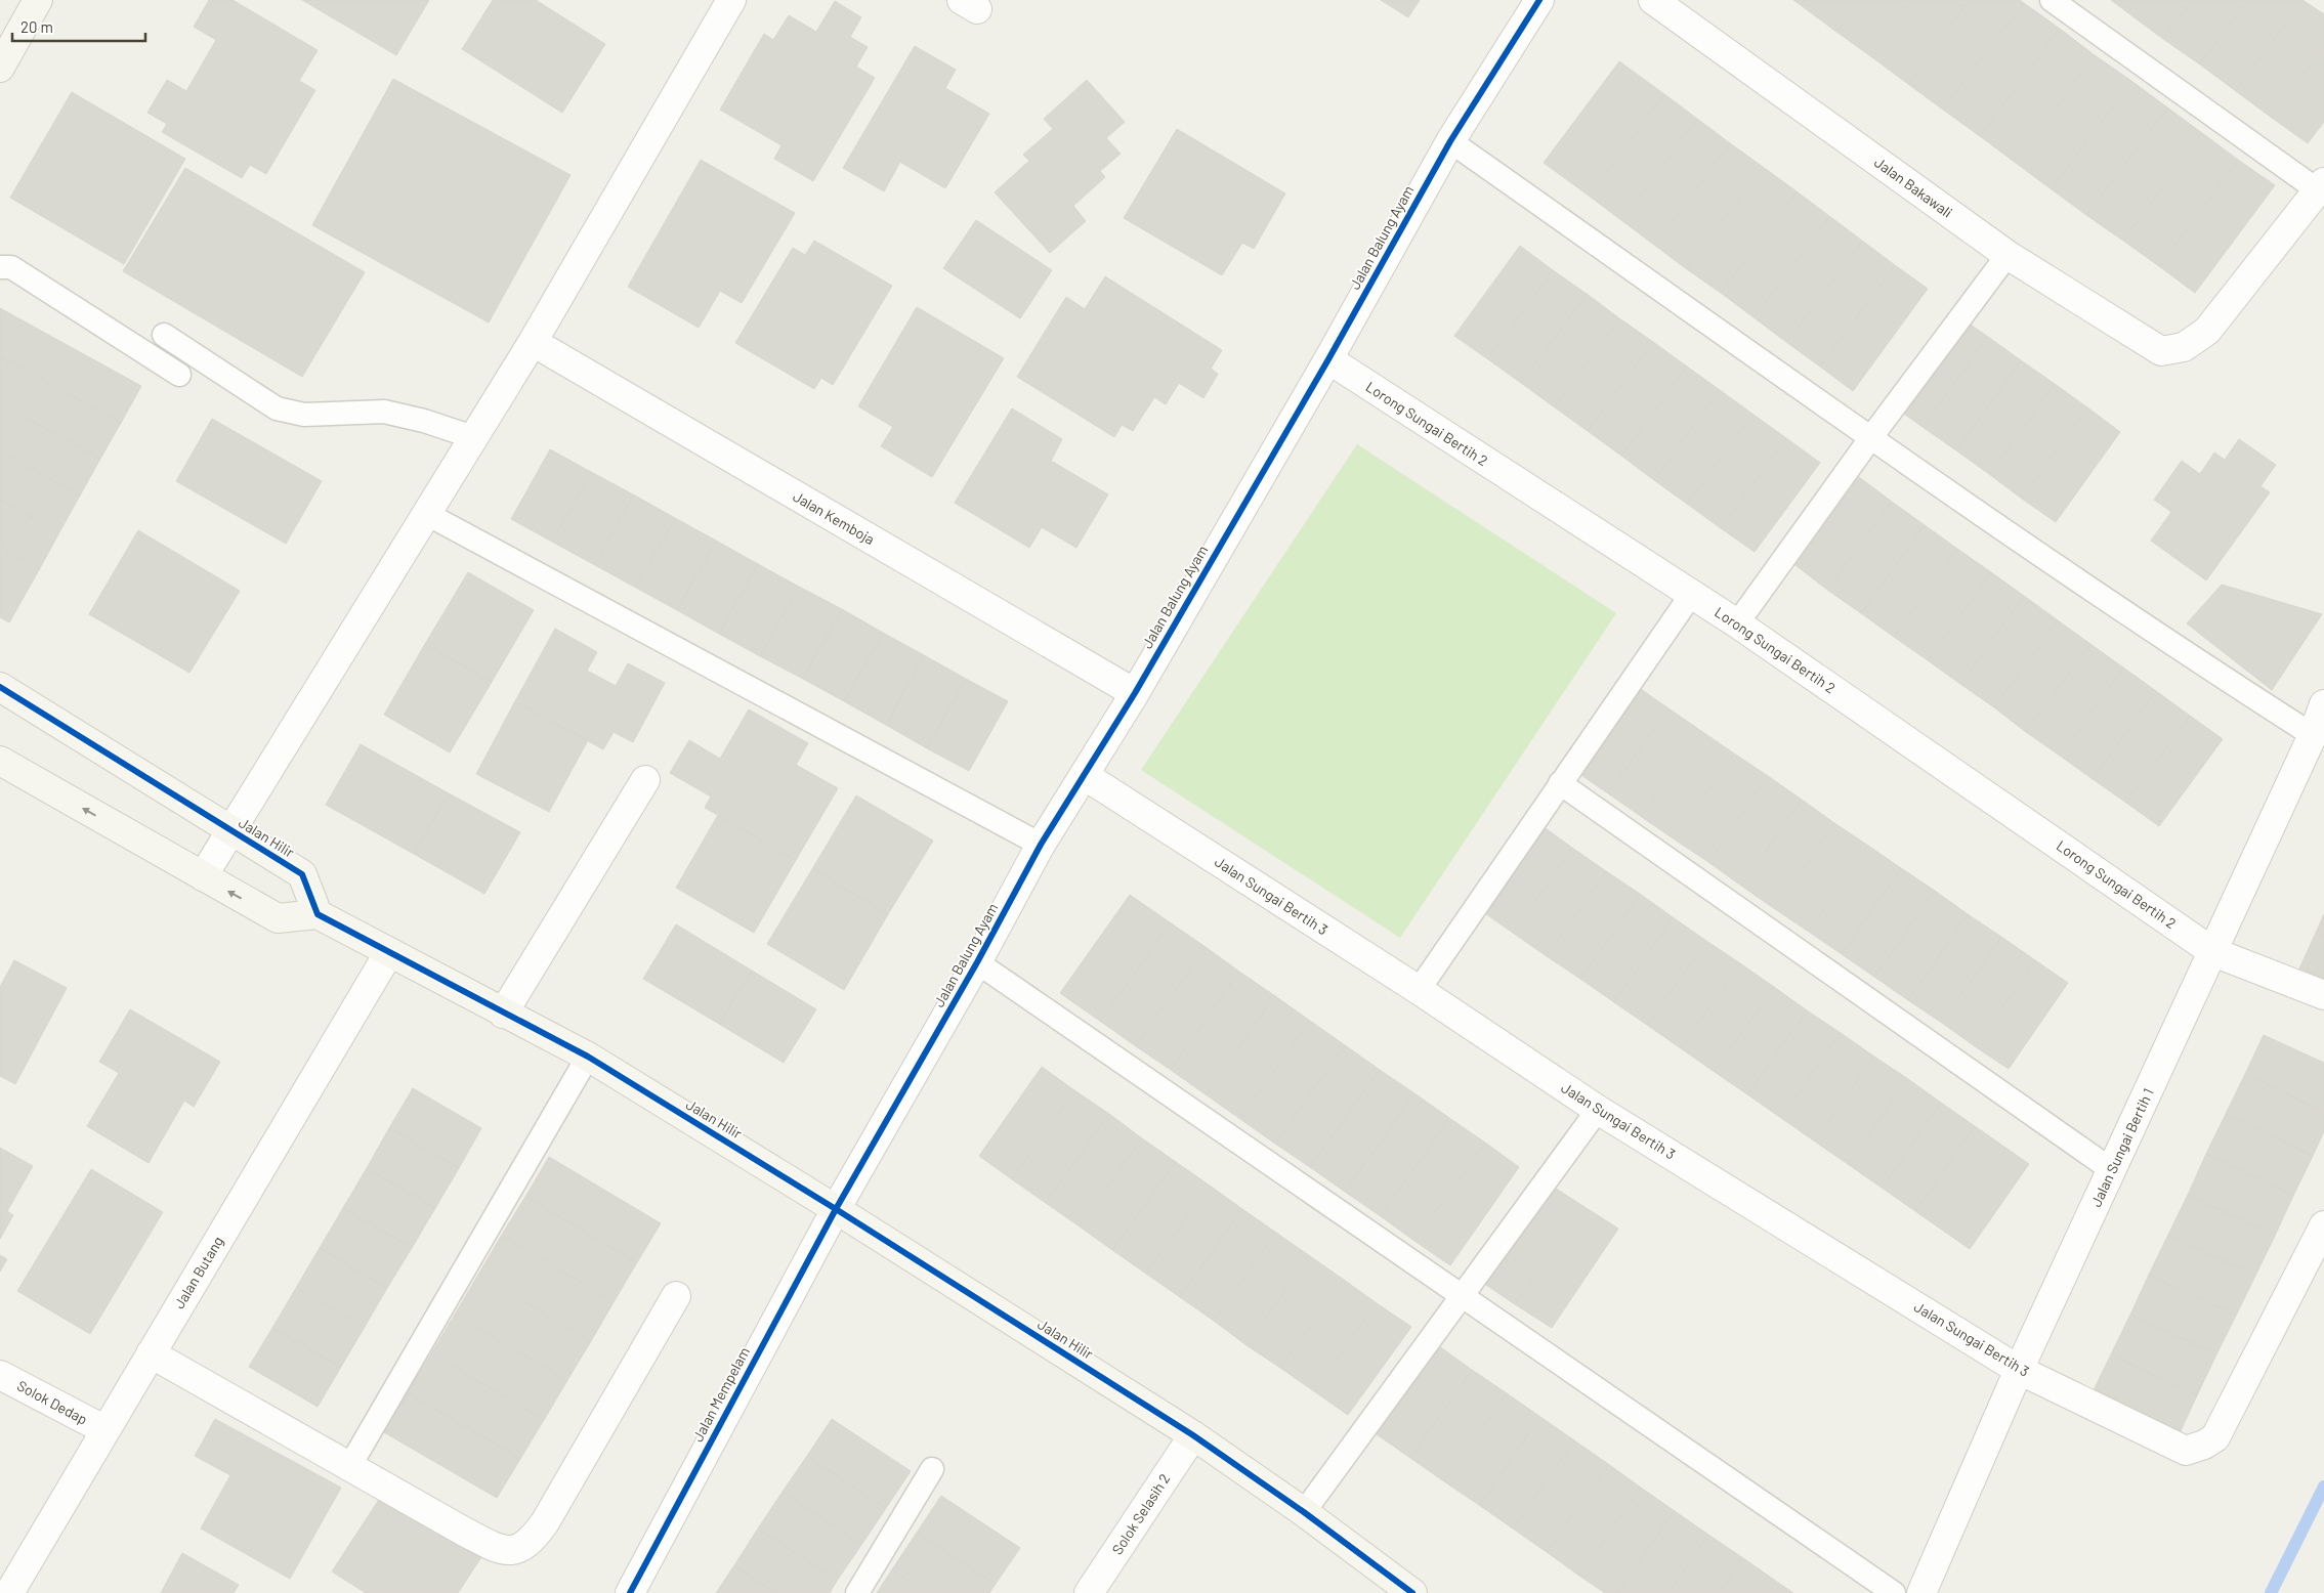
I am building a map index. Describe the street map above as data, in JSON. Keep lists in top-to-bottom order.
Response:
{
  "streets": {
    "street": [
      "Jalan Bakawali",
      "Jalan Balung Ayam",
      "Lorong Sungai Bertih 2",
      "Jalan Kemboja",
      "Jalan Hilir",
      "Jalan Sungai Bertih 3",
      "Jalan Sungai Bertih 1",
      "Jalan Butang",
      "Jalan Mempelam",
      "Solok Dedap",
      "Solok Selasih 2"
    ]
  },
  "crossings": [
    ["Jalan Balung Ayam", "Lorong Sungai Bertih 2"],
    ["Jalan Balung Ayam", "Jalan Kemboja"],
    ["Jalan Balung Ayam", "Jalan Hilir"],
    ["Jalan Balung Ayam", "Jalan Sungai Bertih 3"],
    ["Jalan Balung Ayam", "Jalan Mempelam"],
    ["Lorong Sungai Bertih 2", "Jalan Sungai Bertih 1"],
    ["Jalan Hilir", "Jalan Butang"],
    ["Jalan Hilir", "Jalan Mempelam"],
    ["Jalan Hilir", "Solok Selasih 2"],
    ["Jalan Sungai Bertih 3", "Jalan Sungai Bertih 1"],
    ["Jalan Butang", "Solok Dedap"]
  ],
  "scale_bar": "20 m"
}
